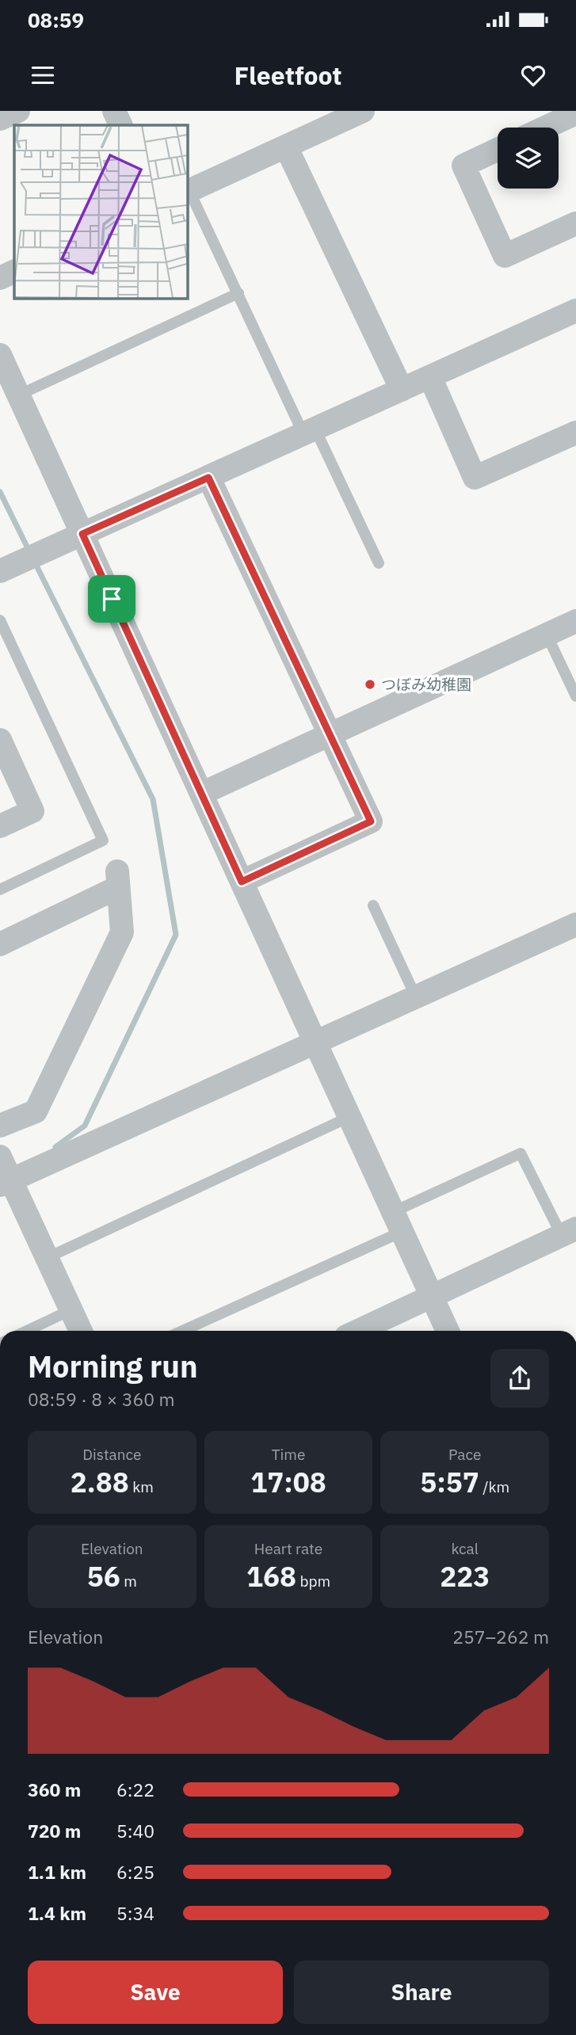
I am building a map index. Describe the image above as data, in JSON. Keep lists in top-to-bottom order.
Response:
{
  "places": ["つぼみ幼稚園"],
  "page": {
    "status": "08:59",
    "header": "Fleetfoot",
    "heading": ["Morning run", "08:59 · 8 × 360 m"],
    "stats": [
      ["Distance", "2.88 km"],
      ["Time", "17:08"],
      ["Pace", "5:57 /km"],
      ["Elevation", "56 m"],
      ["Heart rate", "168 bpm"],
      ["kcal", "223"]
    ],
    "chart": ["Elevation", "257–262 m"],
    "list": [
      {
        "name": "360 m",
        "note": "6:22"
      },
      {
        "name": "720 m",
        "note": "5:40"
      },
      {
        "name": "1.1 km",
        "note": "6:25"
      },
      {
        "name": "1.4 km",
        "note": "5:34"
      }
    ],
    "buttons": ["Save", "Share"]
  }
}
